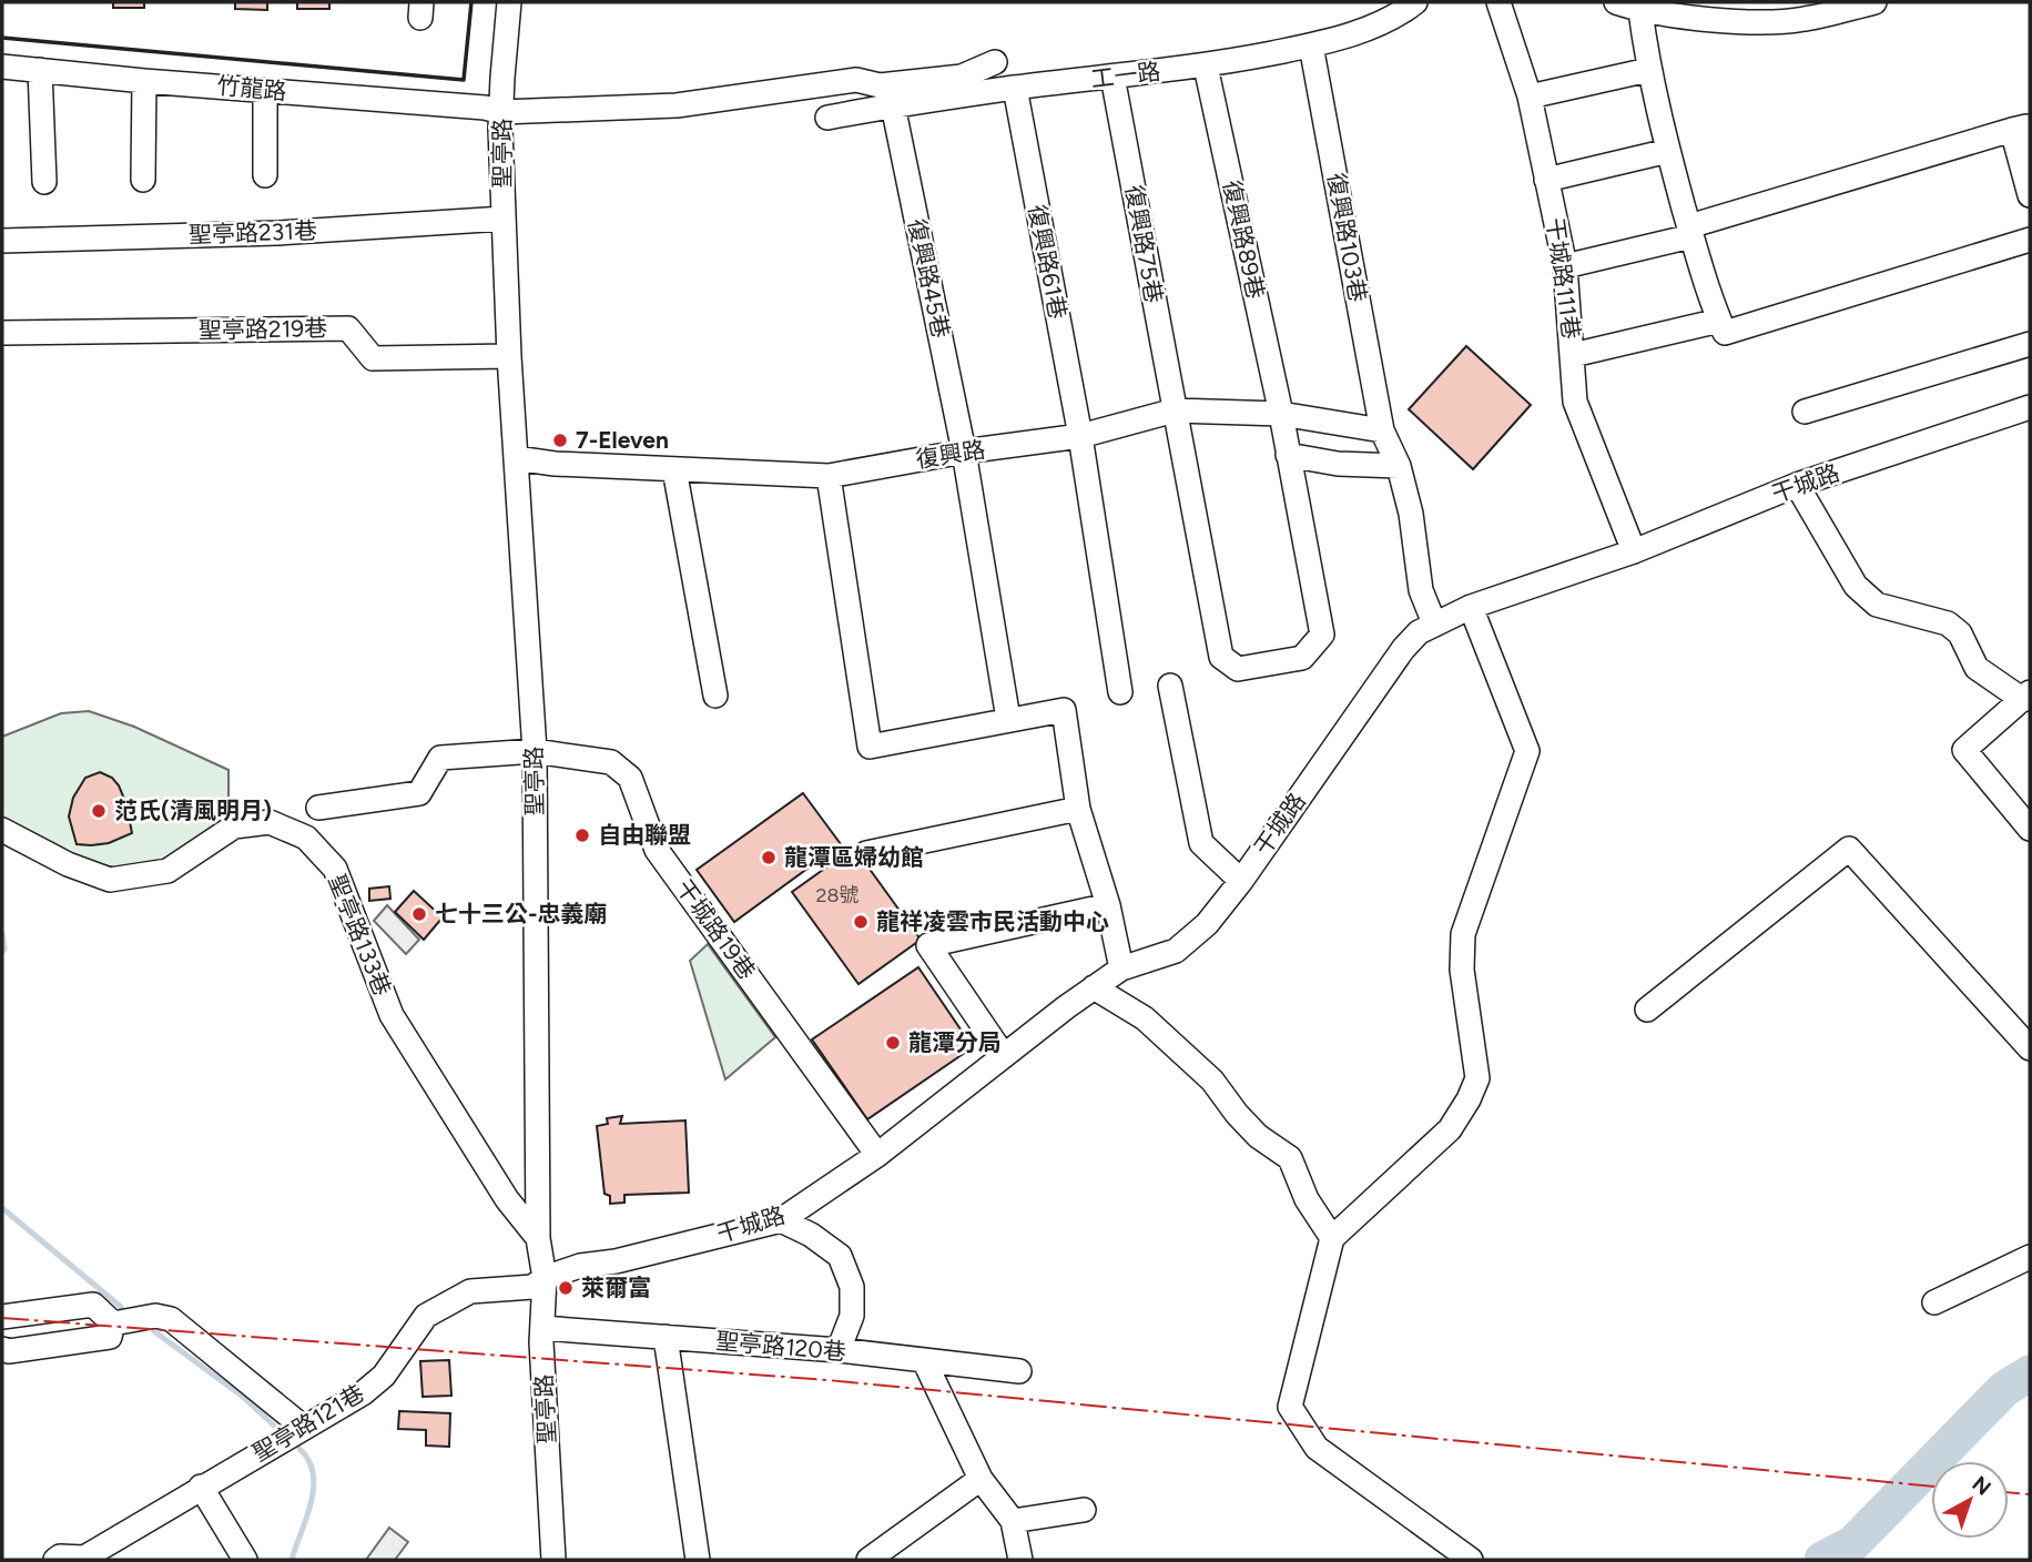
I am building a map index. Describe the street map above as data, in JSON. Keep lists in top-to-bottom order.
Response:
{
  "streets": {
    "street": [
      "工一路",
      "竹龍路",
      "聖亭路",
      "聖亭路231巷",
      "復興路103巷",
      "復興路89巷",
      "復興路75巷",
      "復興路61巷",
      "復興路45巷",
      "干城路111巷",
      "聖亭路219巷",
      "復興路",
      "干城路",
      "干城路19巷",
      "聖亭路133巷",
      "聖亭路120巷",
      "聖亭路121巷"
    ]
  },
  "crossings": [
    ["工一路", "復興路103巷"],
    ["工一路", "復興路89巷"],
    ["工一路", "復興路75巷"],
    ["工一路", "復興路61巷"],
    ["工一路", "復興路45巷"],
    ["竹龍路", "聖亭路"],
    ["聖亭路", "聖亭路231巷"],
    ["聖亭路", "聖亭路219巷"],
    ["聖亭路", "復興路"],
    ["聖亭路", "干城路"],
    ["聖亭路", "干城路19巷"],
    ["聖亭路", "聖亭路133巷"],
    ["聖亭路", "聖亭路120巷"],
    ["聖亭路", "聖亭路121巷"],
    ["復興路103巷", "復興路"],
    ["復興路103巷", "干城路"],
    ["復興路89巷", "復興路75巷"],
    ["復興路89巷", "復興路"],
    ["復興路75巷", "復興路"],
    ["復興路61巷", "復興路"],
    ["復興路45巷", "復興路"],
    ["干城路111巷", "干城路"],
    ["干城路", "干城路19巷"],
    ["干城路", "聖亭路121巷"]
  ],
  "places": [
    "7-Eleven",
    "范氏(清風明月)",
    "自由聯盟",
    "龍潭區婦幼館",
    "七十三公-忠義廟",
    "龍祥凌雲市民活動中心",
    "龍潭分局",
    "萊爾富"
  ],
  "house_numbers": ["28號"],
  "north": "top right"
}
